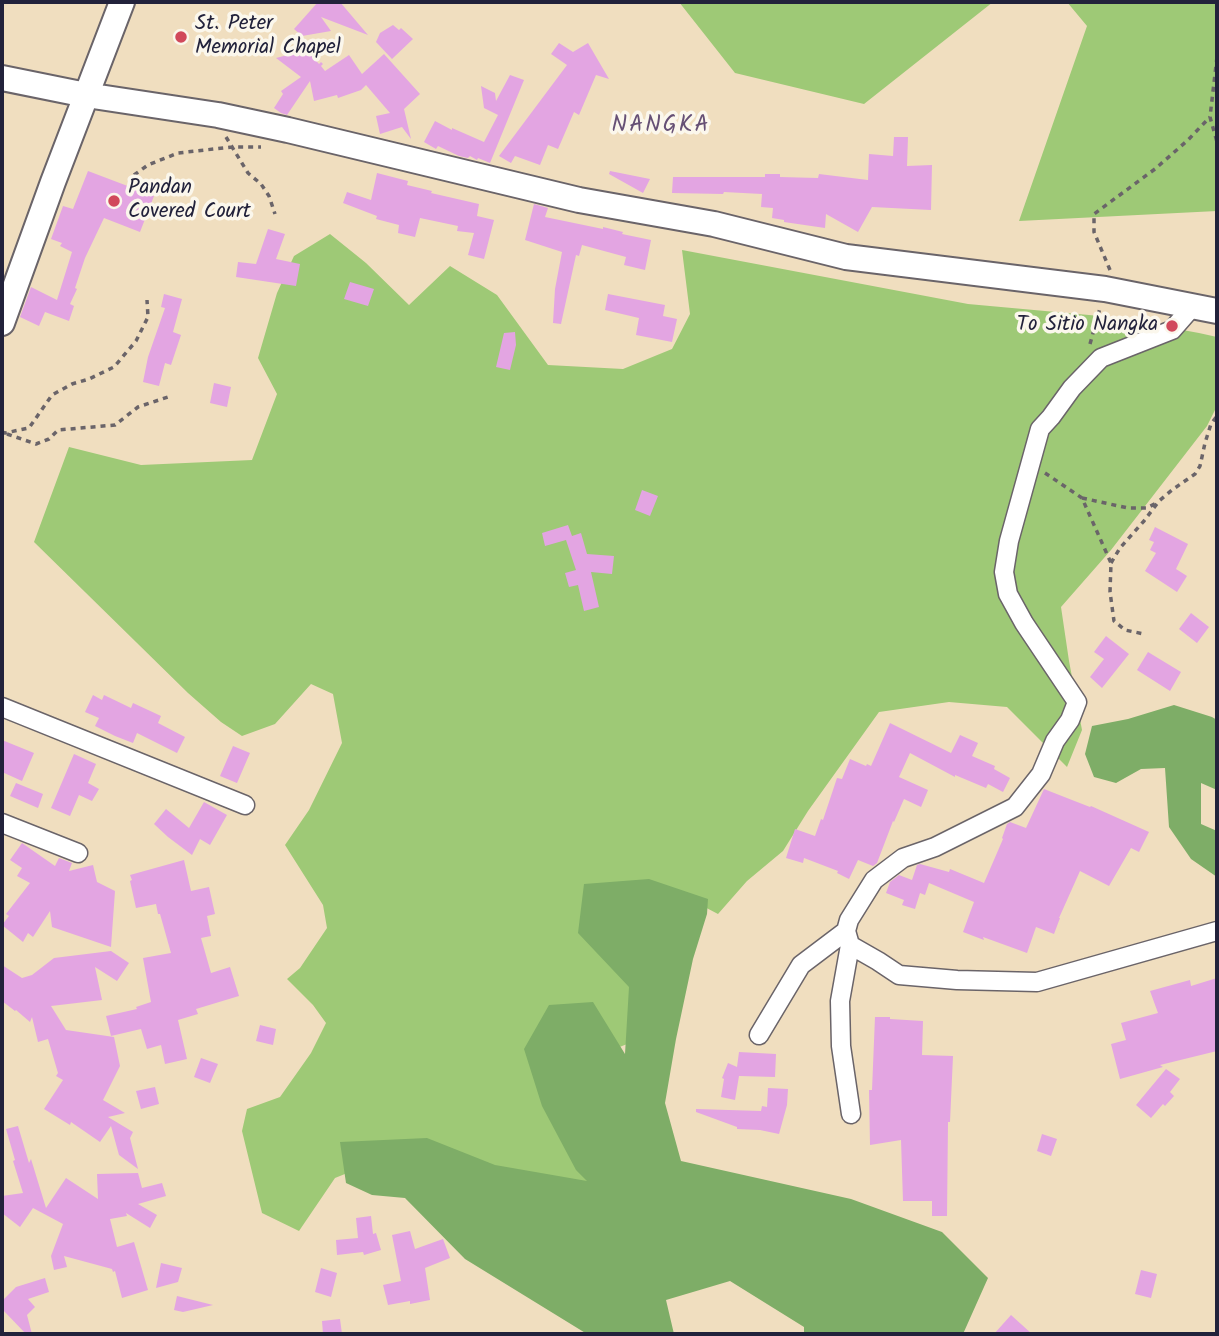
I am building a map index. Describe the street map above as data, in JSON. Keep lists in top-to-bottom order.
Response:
{
  "districts": ["NANGKA"],
  "places": ["St. Peter Memorial Chapel", "Pandan Covered Court", "To Sitio Nangka"]
}
